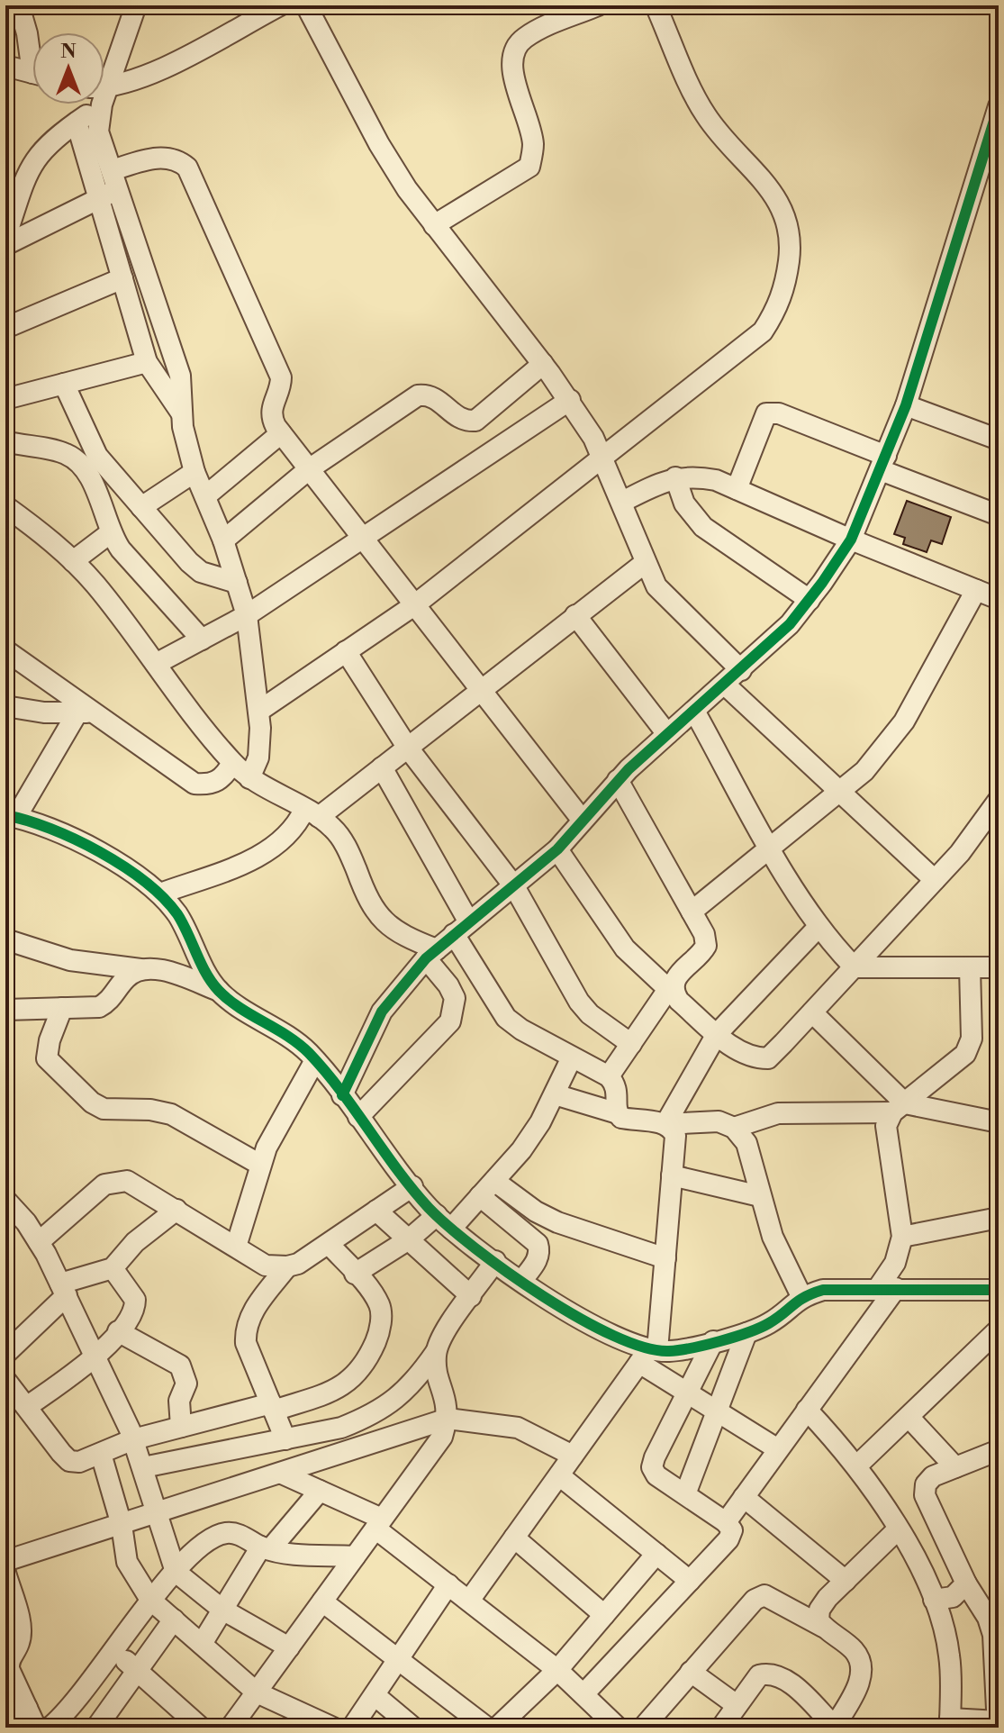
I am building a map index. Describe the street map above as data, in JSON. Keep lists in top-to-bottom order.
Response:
{
  "north": "top"
}
